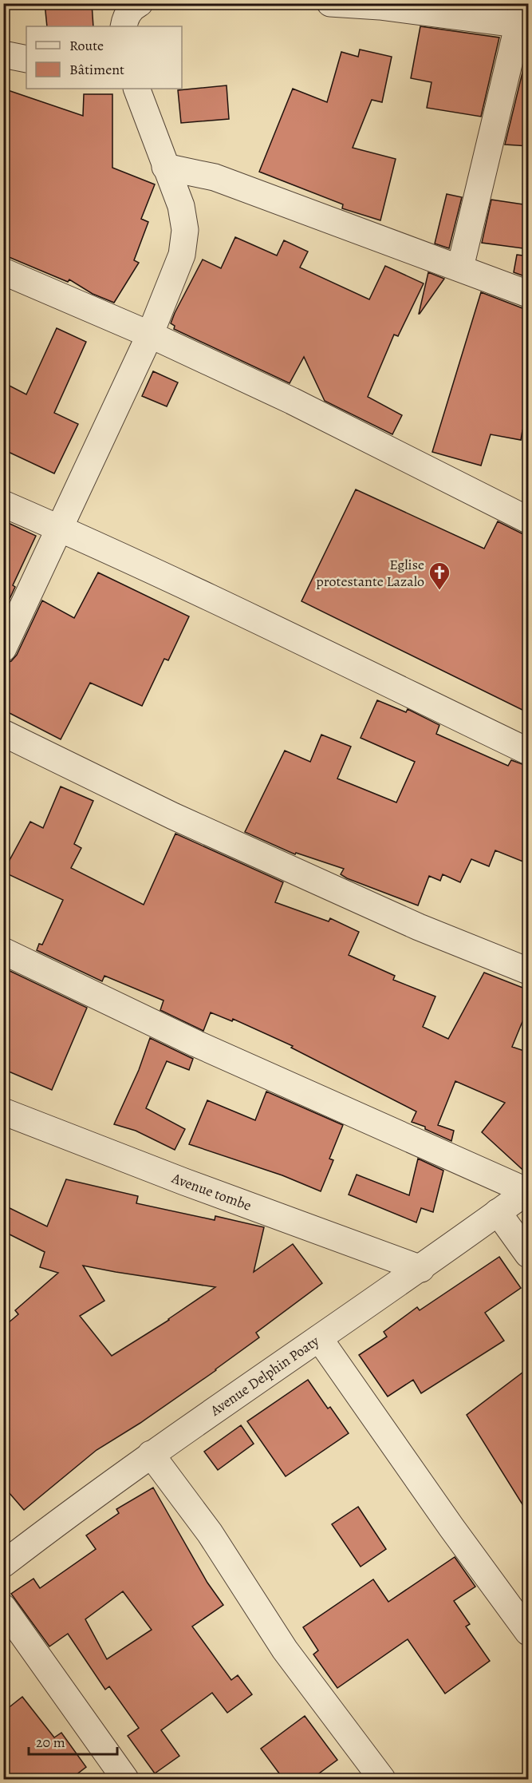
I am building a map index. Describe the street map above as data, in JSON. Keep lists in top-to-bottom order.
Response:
{
  "streets": {
    "street": ["Avenue tombe", "Avenue Delphin Poaty"]
  },
  "crossings": [
    ["Avenue tombe", "Avenue Delphin Poaty"]
  ],
  "places": {
    "church": ["Eglise protestante Lazalo"]
  },
  "legend": ["Route", "Bâtiment"],
  "scale_bar": "20 m"
}
